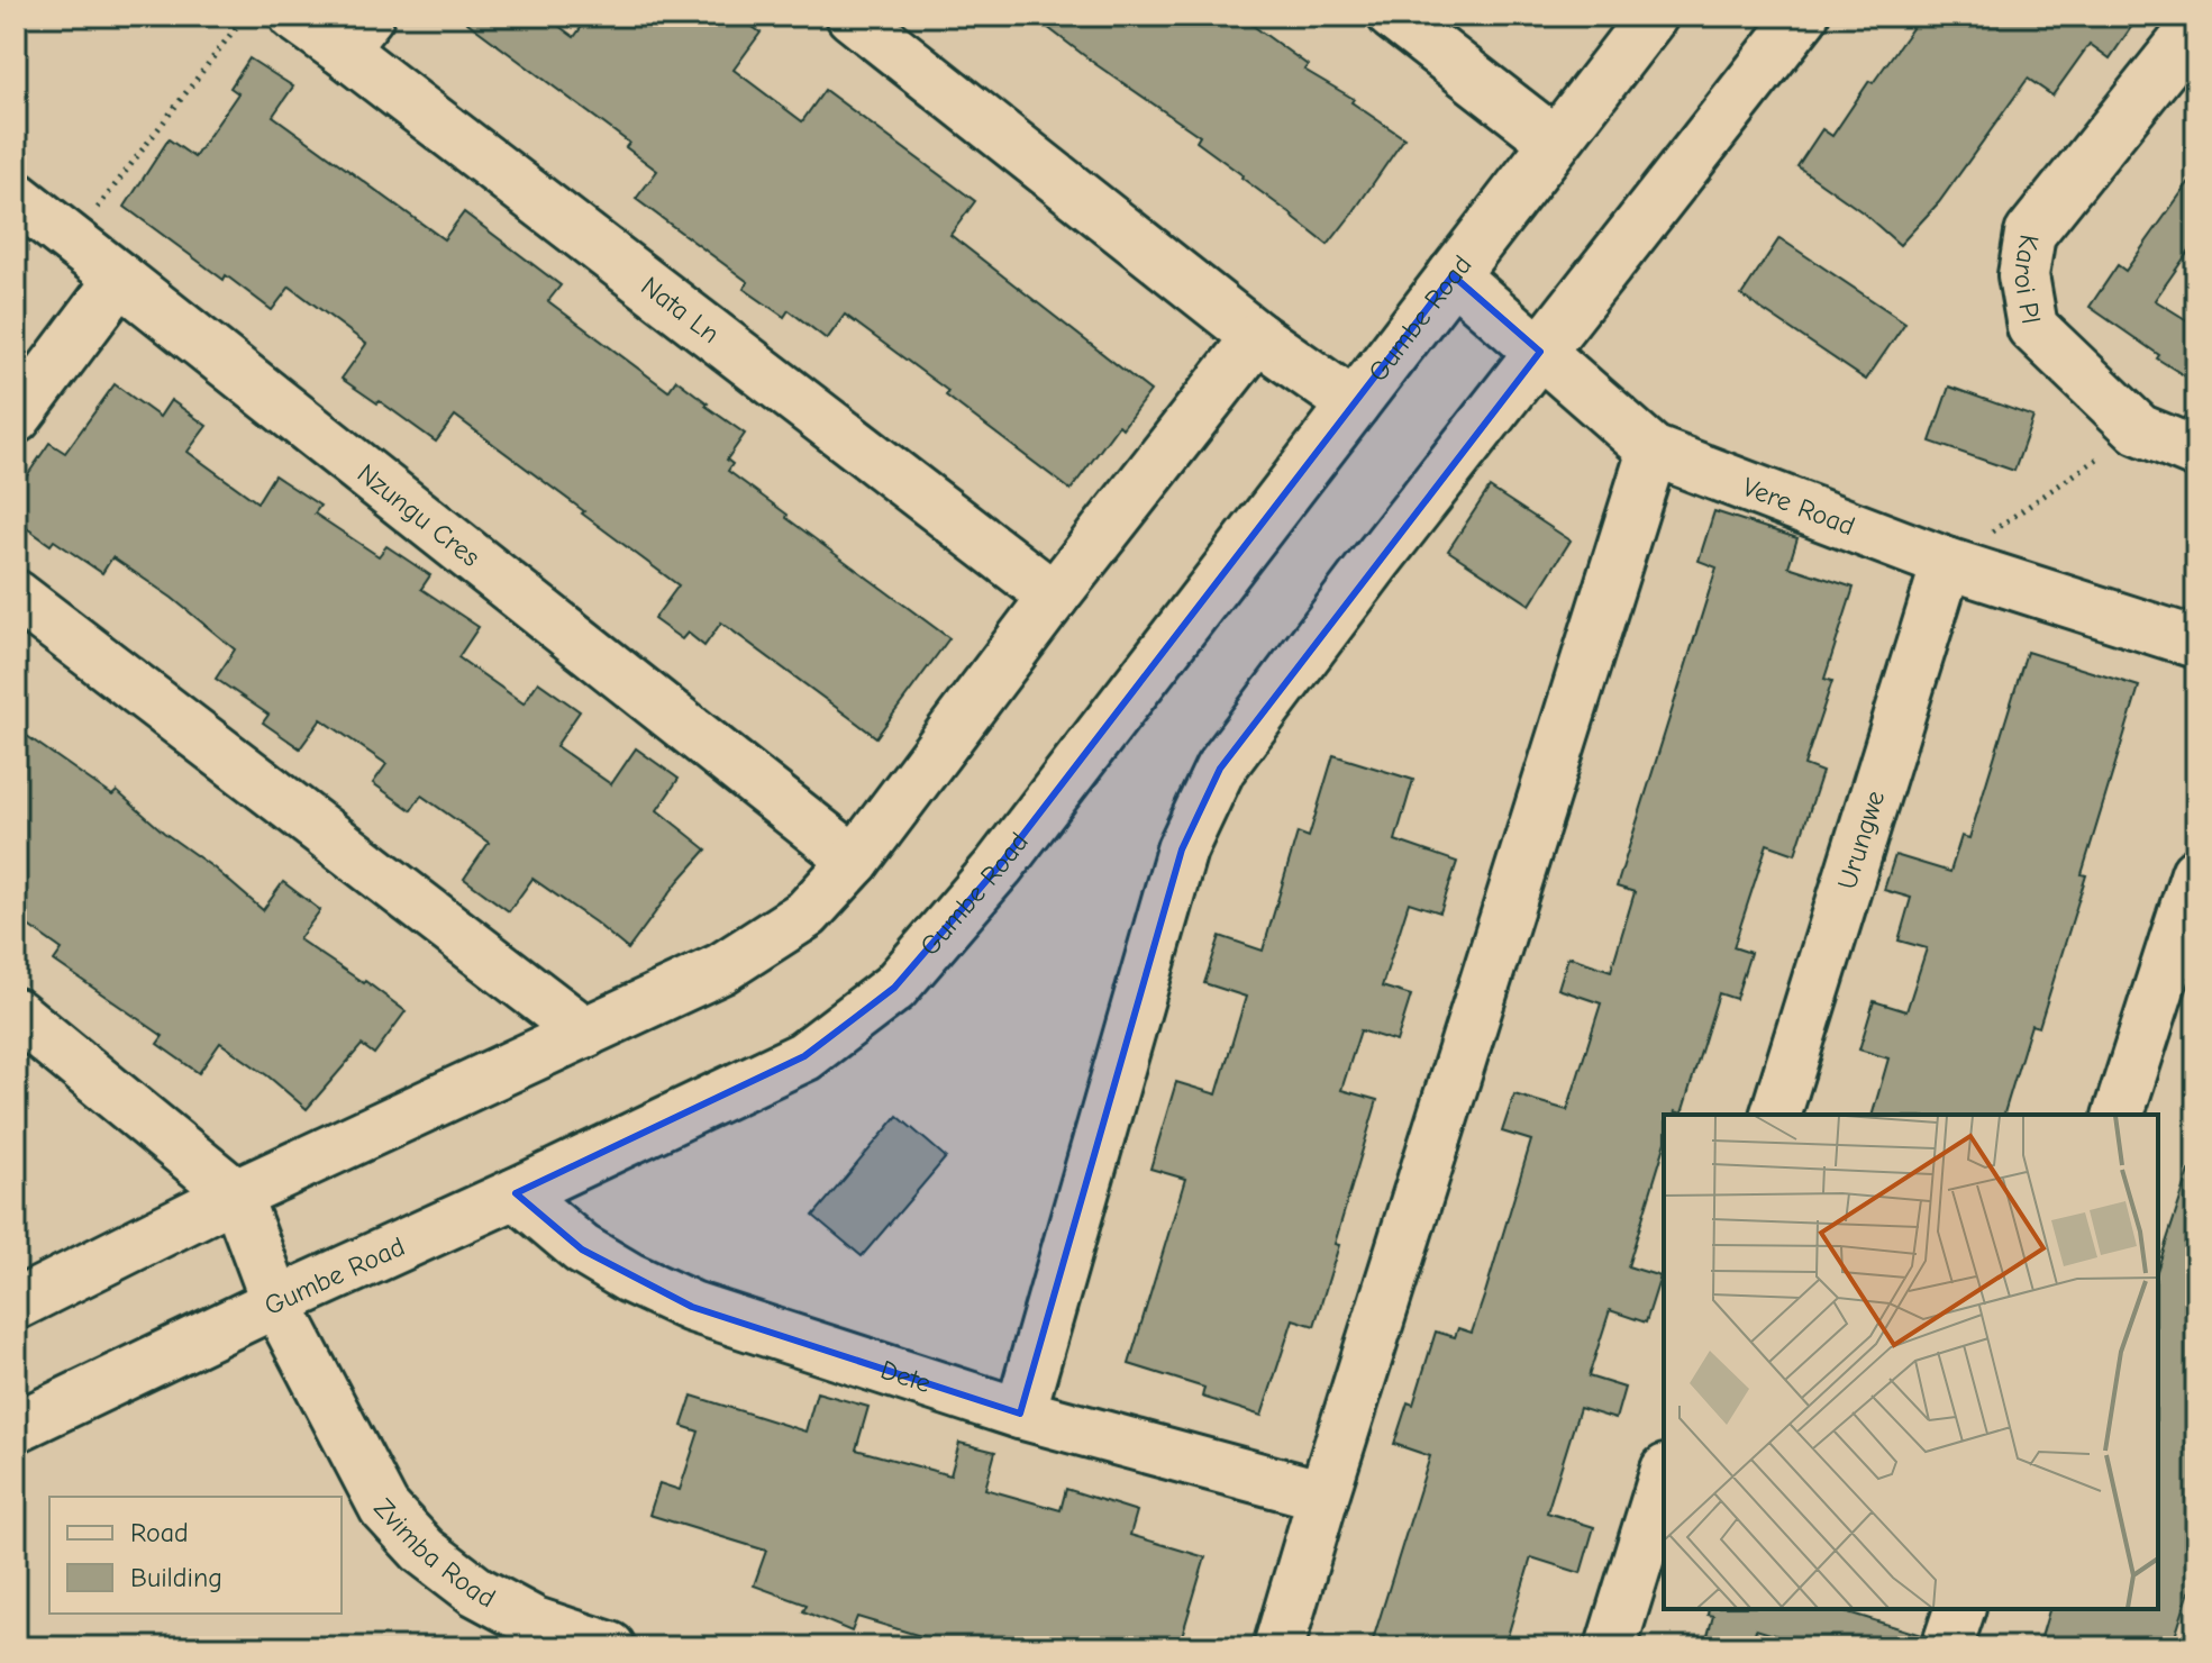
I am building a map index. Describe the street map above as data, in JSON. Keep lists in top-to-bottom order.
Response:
{
  "streets": {
    "street": [
      "Karoi Pl",
      "Nata Ln",
      "Gumbe Road",
      "Vere Road",
      "Nzungu Cres",
      "Urungwe",
      "Dete",
      "Zvimba Road"
    ]
  },
  "crossings": [
    ["Gumbe Road", "Vere Road"],
    ["Gumbe Road", "Dete"],
    ["Gumbe Road", "Zvimba Road"],
    ["Vere Road", "Urungwe"]
  ],
  "legend": ["Road", "Building"]
}
